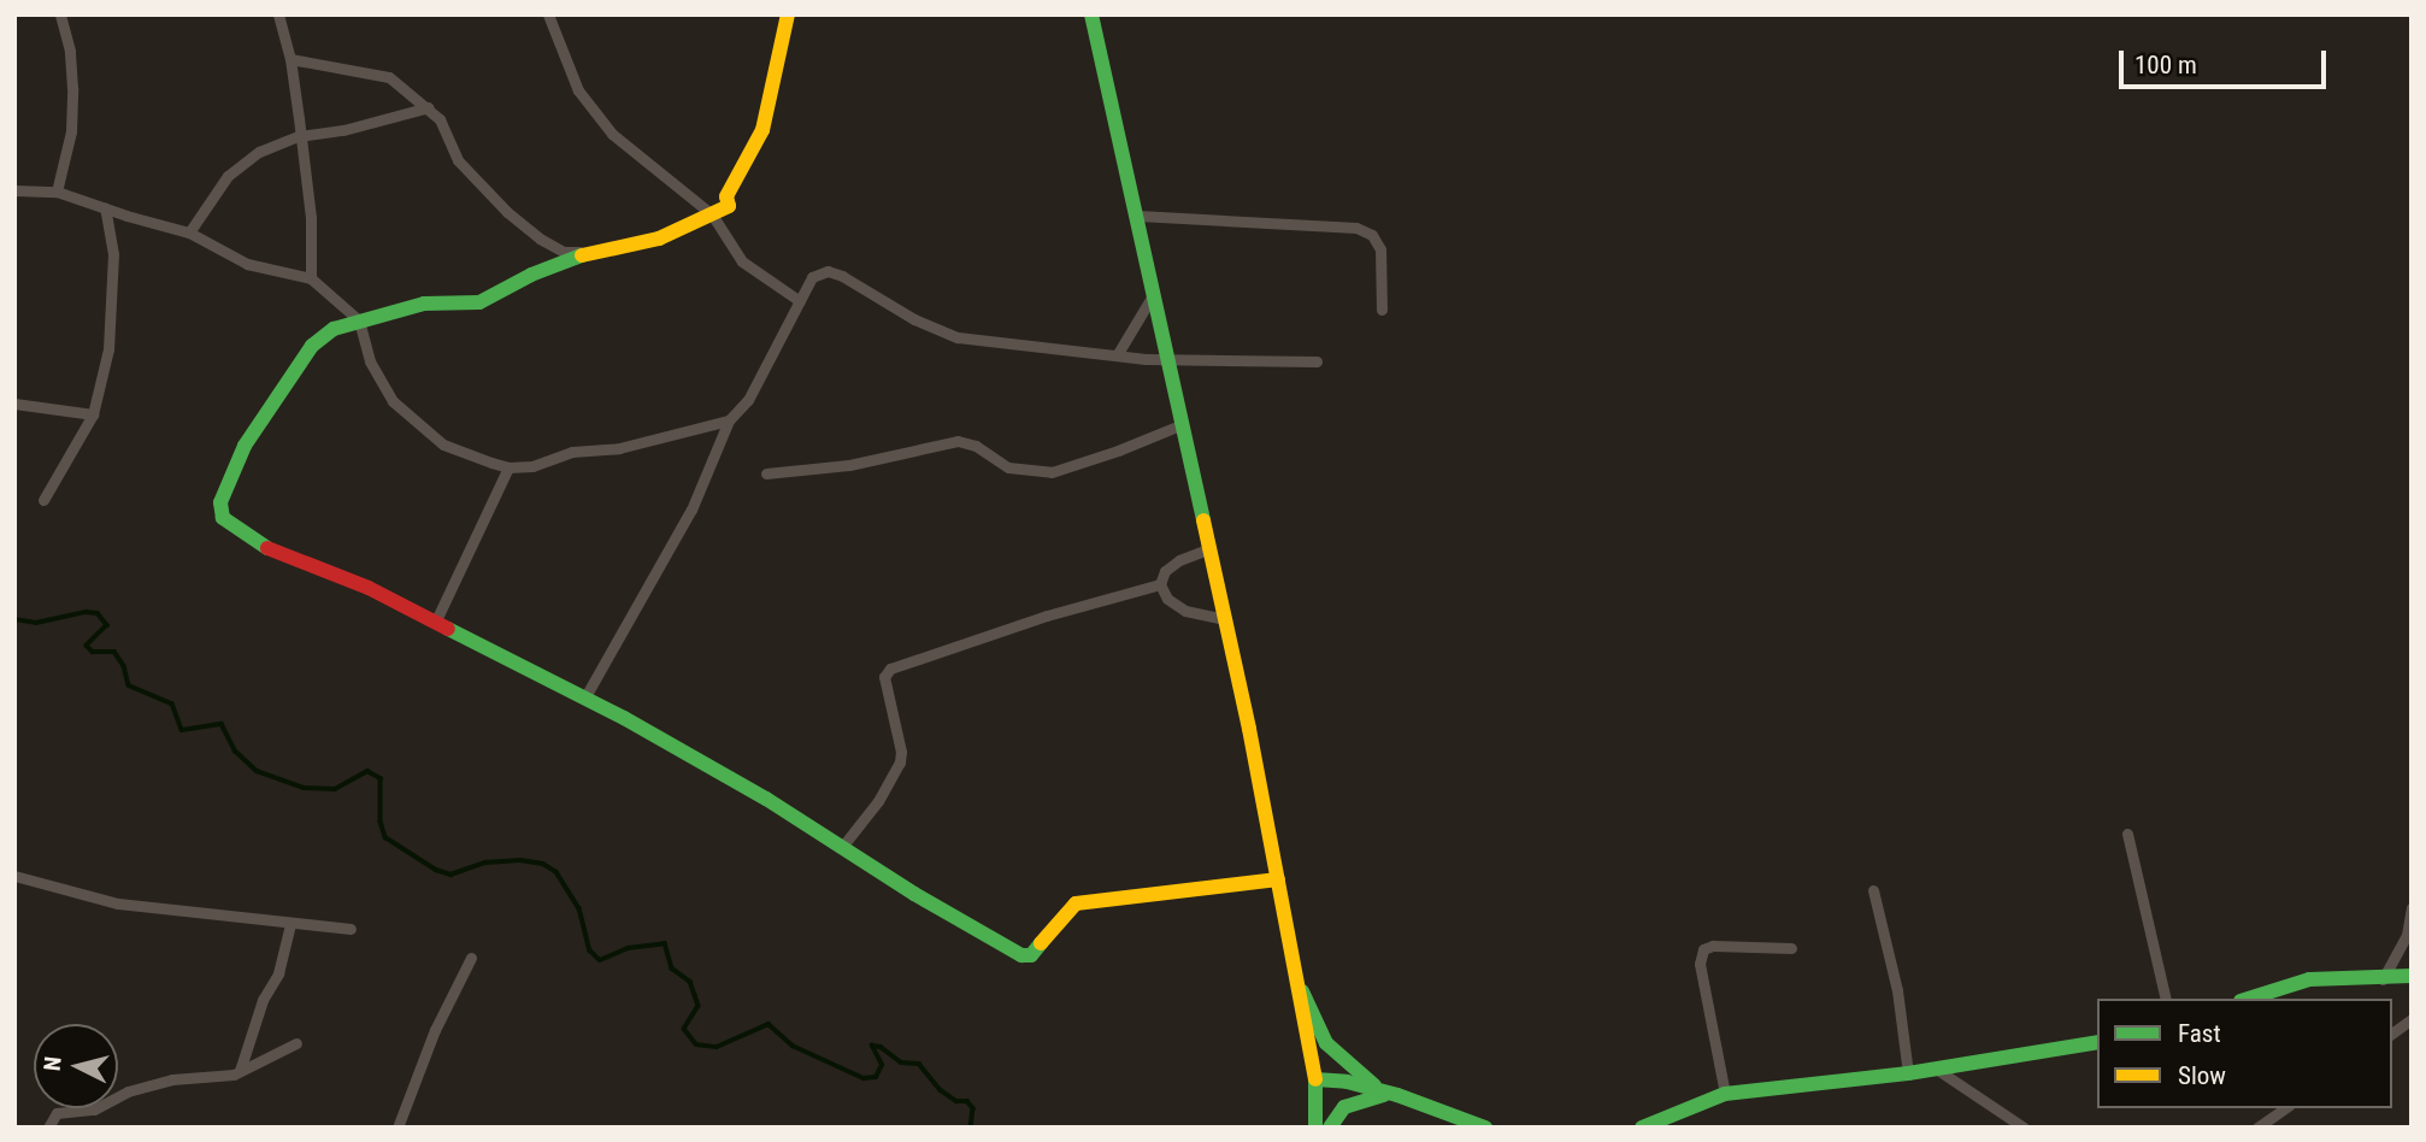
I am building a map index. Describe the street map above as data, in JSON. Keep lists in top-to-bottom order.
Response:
{
  "legend": ["Fast", "Slow"],
  "scale_bar": "100 m",
  "north": "left"
}
